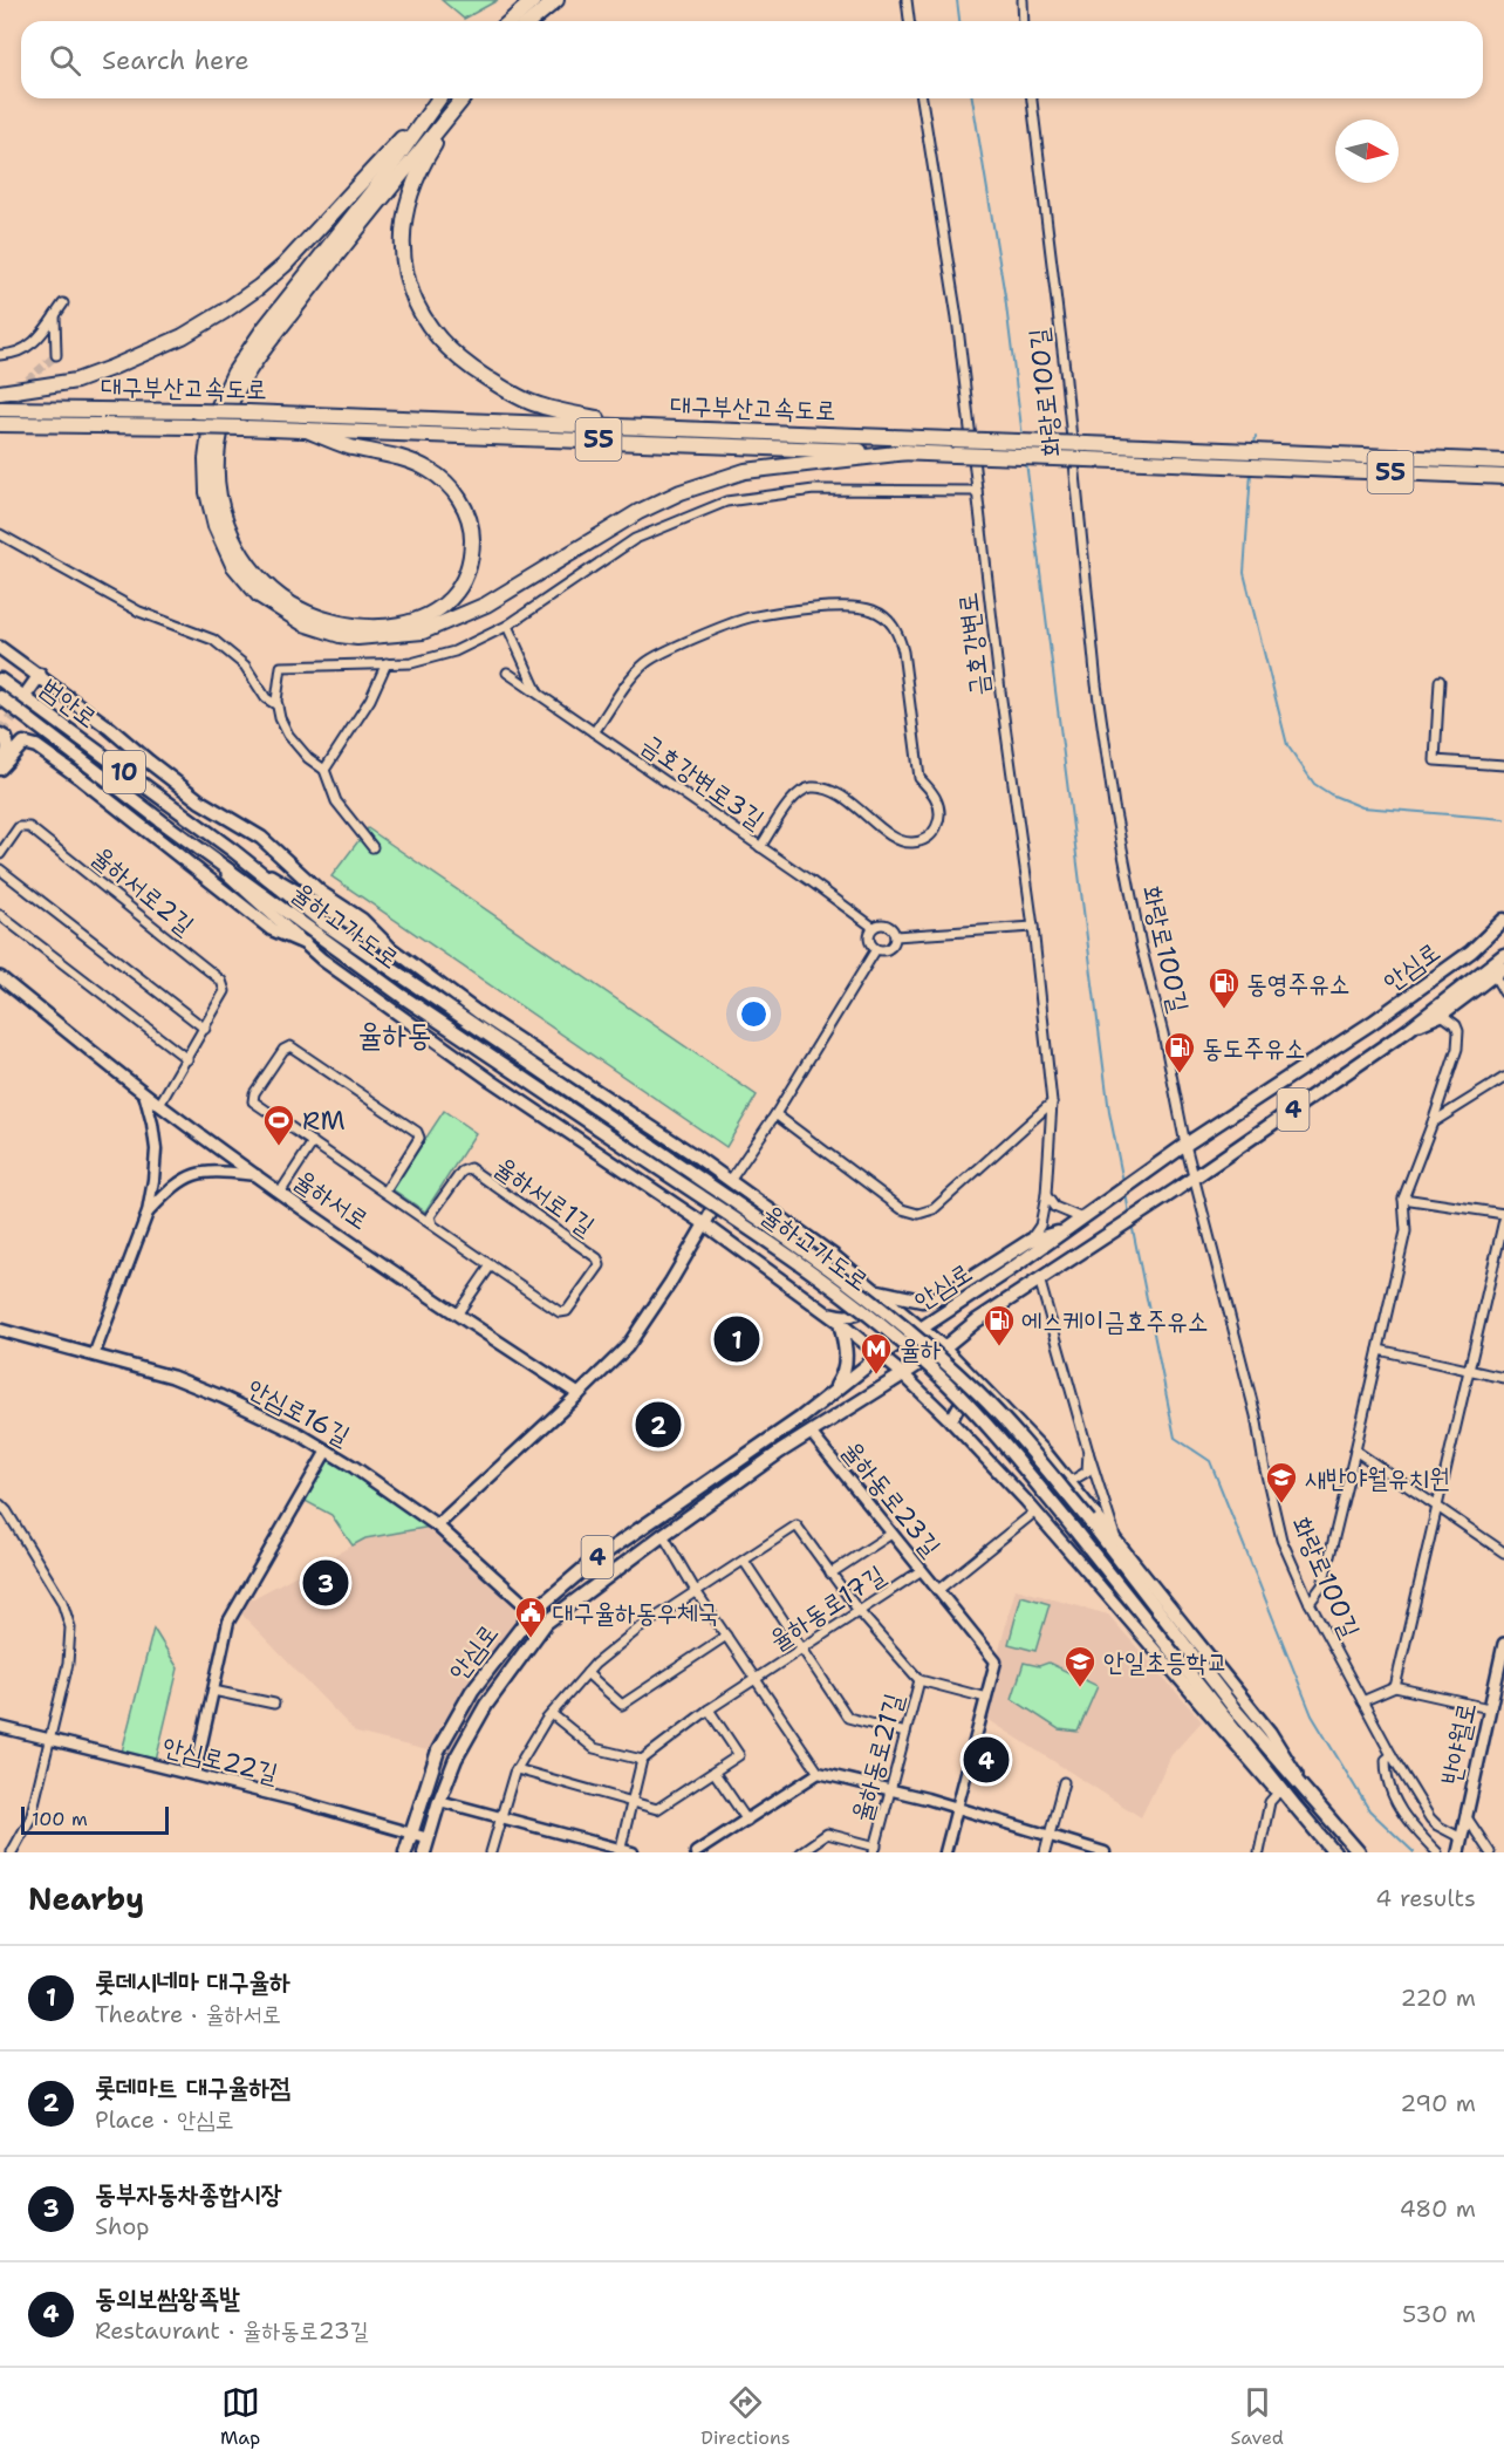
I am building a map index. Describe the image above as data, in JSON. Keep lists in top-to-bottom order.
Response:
{
  "streets": {
    "highway": ["대구부산고속도로", "55"],
    "main road": [
      "범안로",
      "10",
      "율하고가도로",
      "안심로",
      "4",
      "율하서로",
      "안심로16길",
      "반야월로"
    ],
    "street": [
      "화랑로100길",
      "금호강변로",
      "금호강변로3길",
      "율하서로2길",
      "율하서로1길",
      "율하동로23길",
      "율하동로17길",
      "율하동로21길",
      "안심로22길"
    ]
  },
  "crossings": [
    ["화랑로100길", "안심로"],
    ["화랑로100길", "반야월로"],
    ["범안로", "율하고가도로"],
    ["10", "율하고가도로"],
    ["율하서로2길", "율하서로"],
    ["안심로", "4"],
    ["안심로", "안심로16길"],
    ["안심로", "율하동로23길"],
    ["안심로", "율하동로17길"],
    ["안심로", "안심로22길"],
    ["율하동로23길", "율하동로17길"]
  ],
  "districts": ["율하동"],
  "places": {
    "fuel station": ["동영주유소", "동도주유소", "에스케이금호주유소"],
    "sports": ["RM"],
    "metro station": ["율하"],
    "school or university": ["새반야월유치원", "안일초등학교"],
    "public building": ["대구율하동우체국"]
  },
  "scale_bar": "100 m",
  "north": "right",
  "page": {
    "search": "Search here",
    "pins": [
      "1",
      "2",
      "3",
      "4"
    ],
    "scale": "100 m",
    "heading": ["Nearby", "4 results"],
    "list": [
      {
        "mark": "1",
        "name": "롯데시네마 대구율하",
        "note": "Theatre · 율하서로",
        "value": "220 m"
      },
      {
        "mark": "2",
        "name": "롯데마트 대구율하점",
        "note": "Place · 안심로",
        "value": "290 m"
      },
      {
        "mark": "3",
        "name": "동부자동차종합시장",
        "note": "Shop",
        "value": "480 m"
      },
      {
        "mark": "4",
        "name": "동의보쌈왕족발",
        "note": "Restaurant · 율하동로23길",
        "value": "530 m"
      }
    ],
    "nav": ["Map", "Directions", "Saved"]
  }
}
